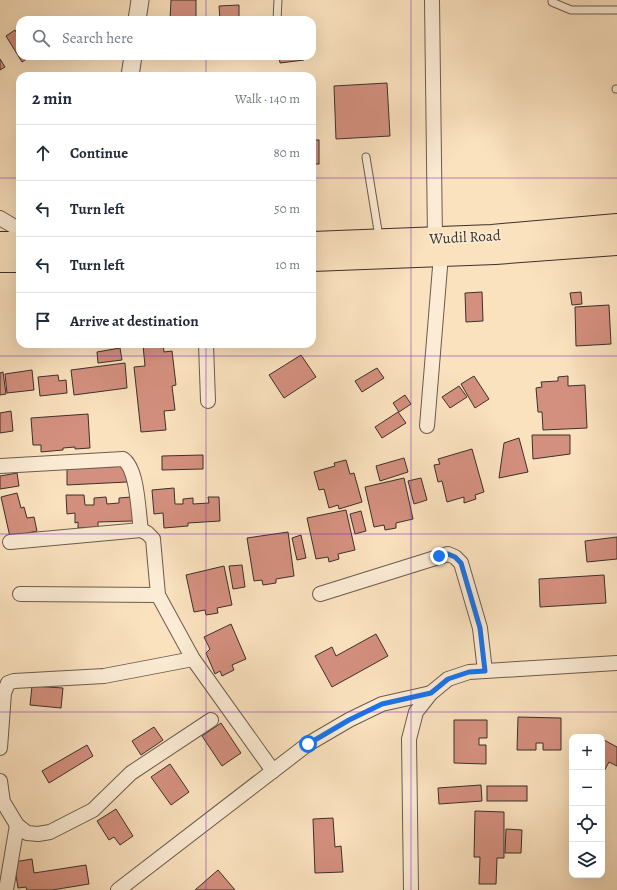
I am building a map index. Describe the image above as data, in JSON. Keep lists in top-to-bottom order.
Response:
{
  "streets": {
    "main road": ["Wudil Road"]
  },
  "page": {
    "search": "Search here",
    "heading": ["2 min", "Walk · 140 m"],
    "list": [
      ["Continue", "80 m"],
      ["Turn left", "50 m"],
      ["Turn left", "10 m"],
      "Arrive at destination"
    ],
    "map_buttons": ["+", "−"]
  }
}
